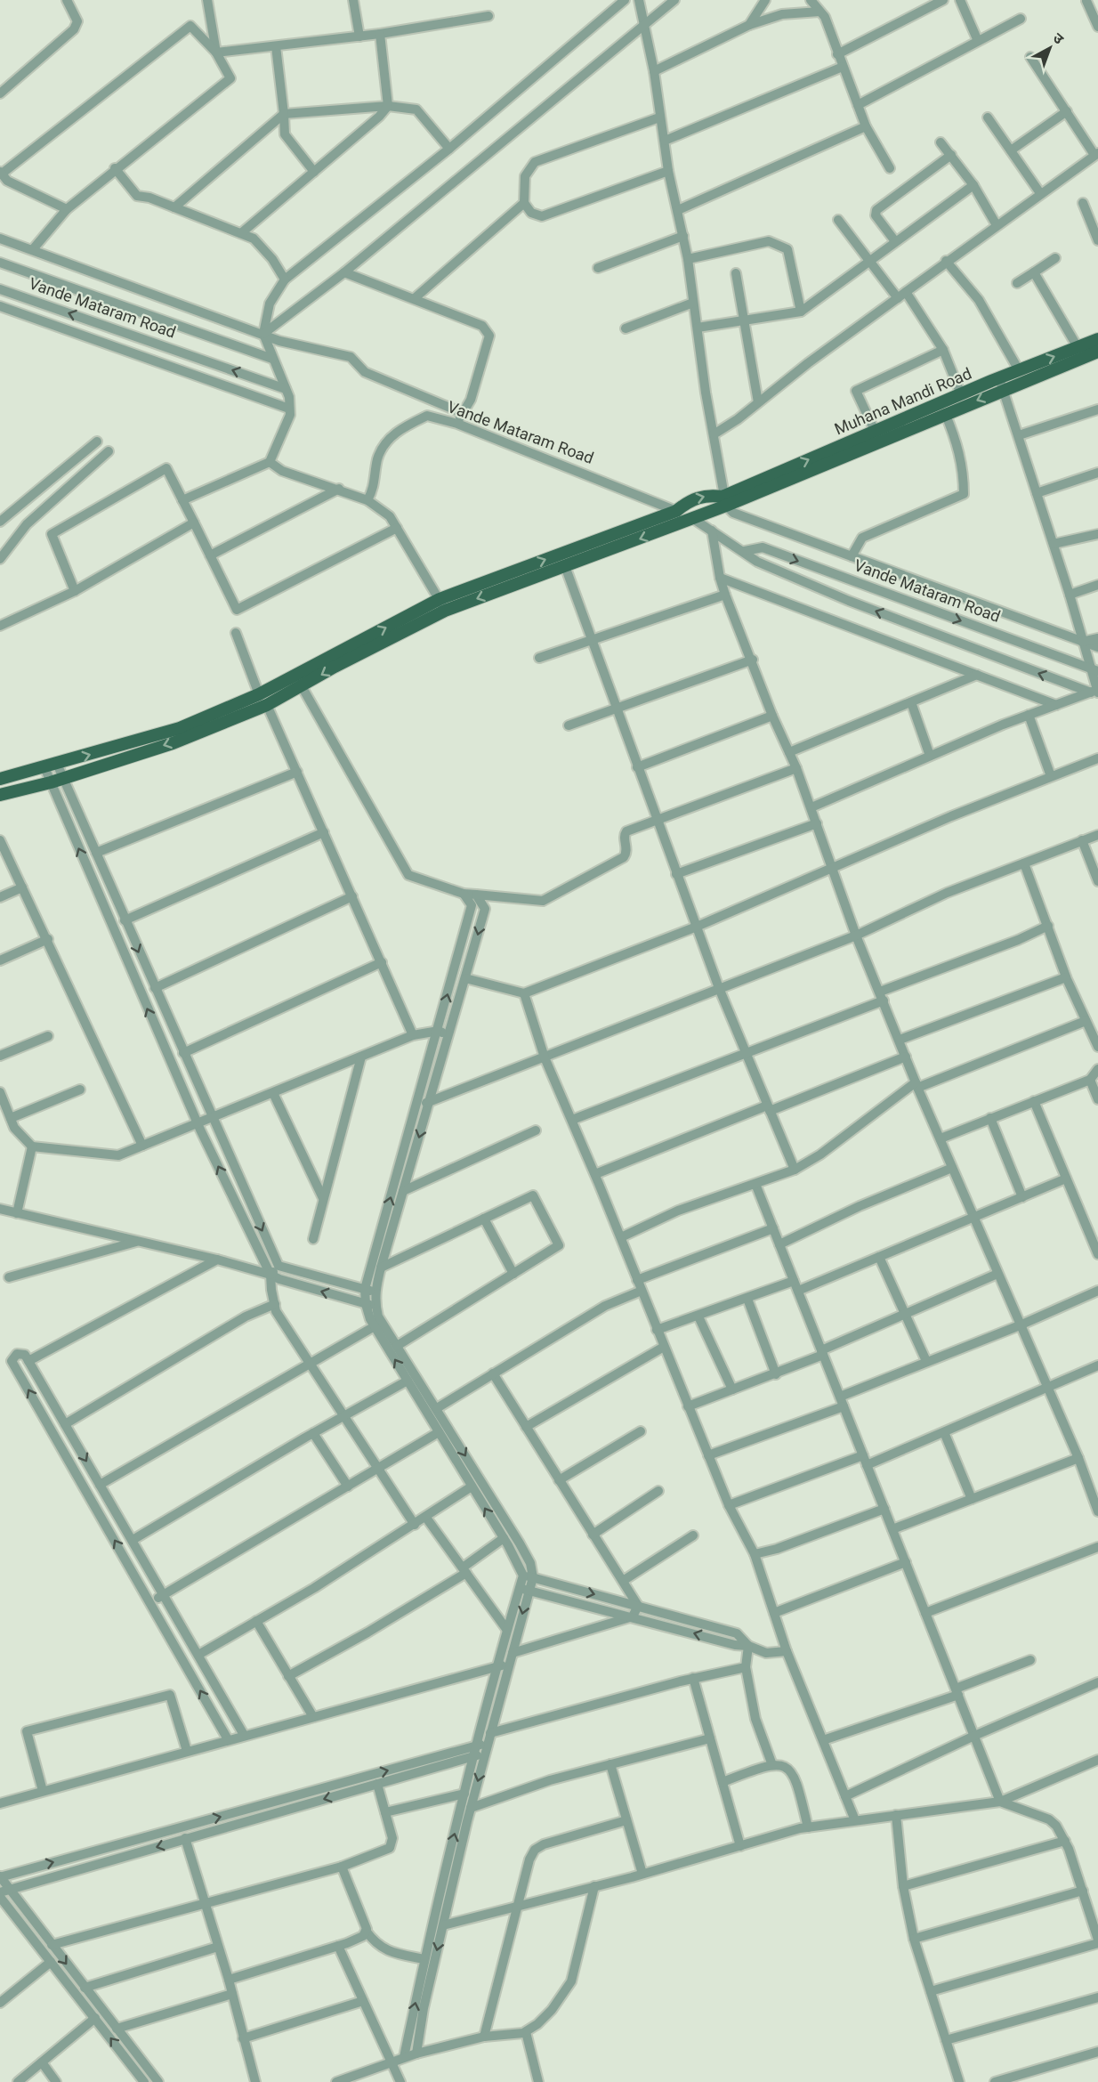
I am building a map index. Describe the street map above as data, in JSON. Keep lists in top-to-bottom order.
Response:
{
  "streets": {
    "main road": ["Vande Mataram Road", "Muhana Mandi Road"]
  },
  "north": "top right"
}
